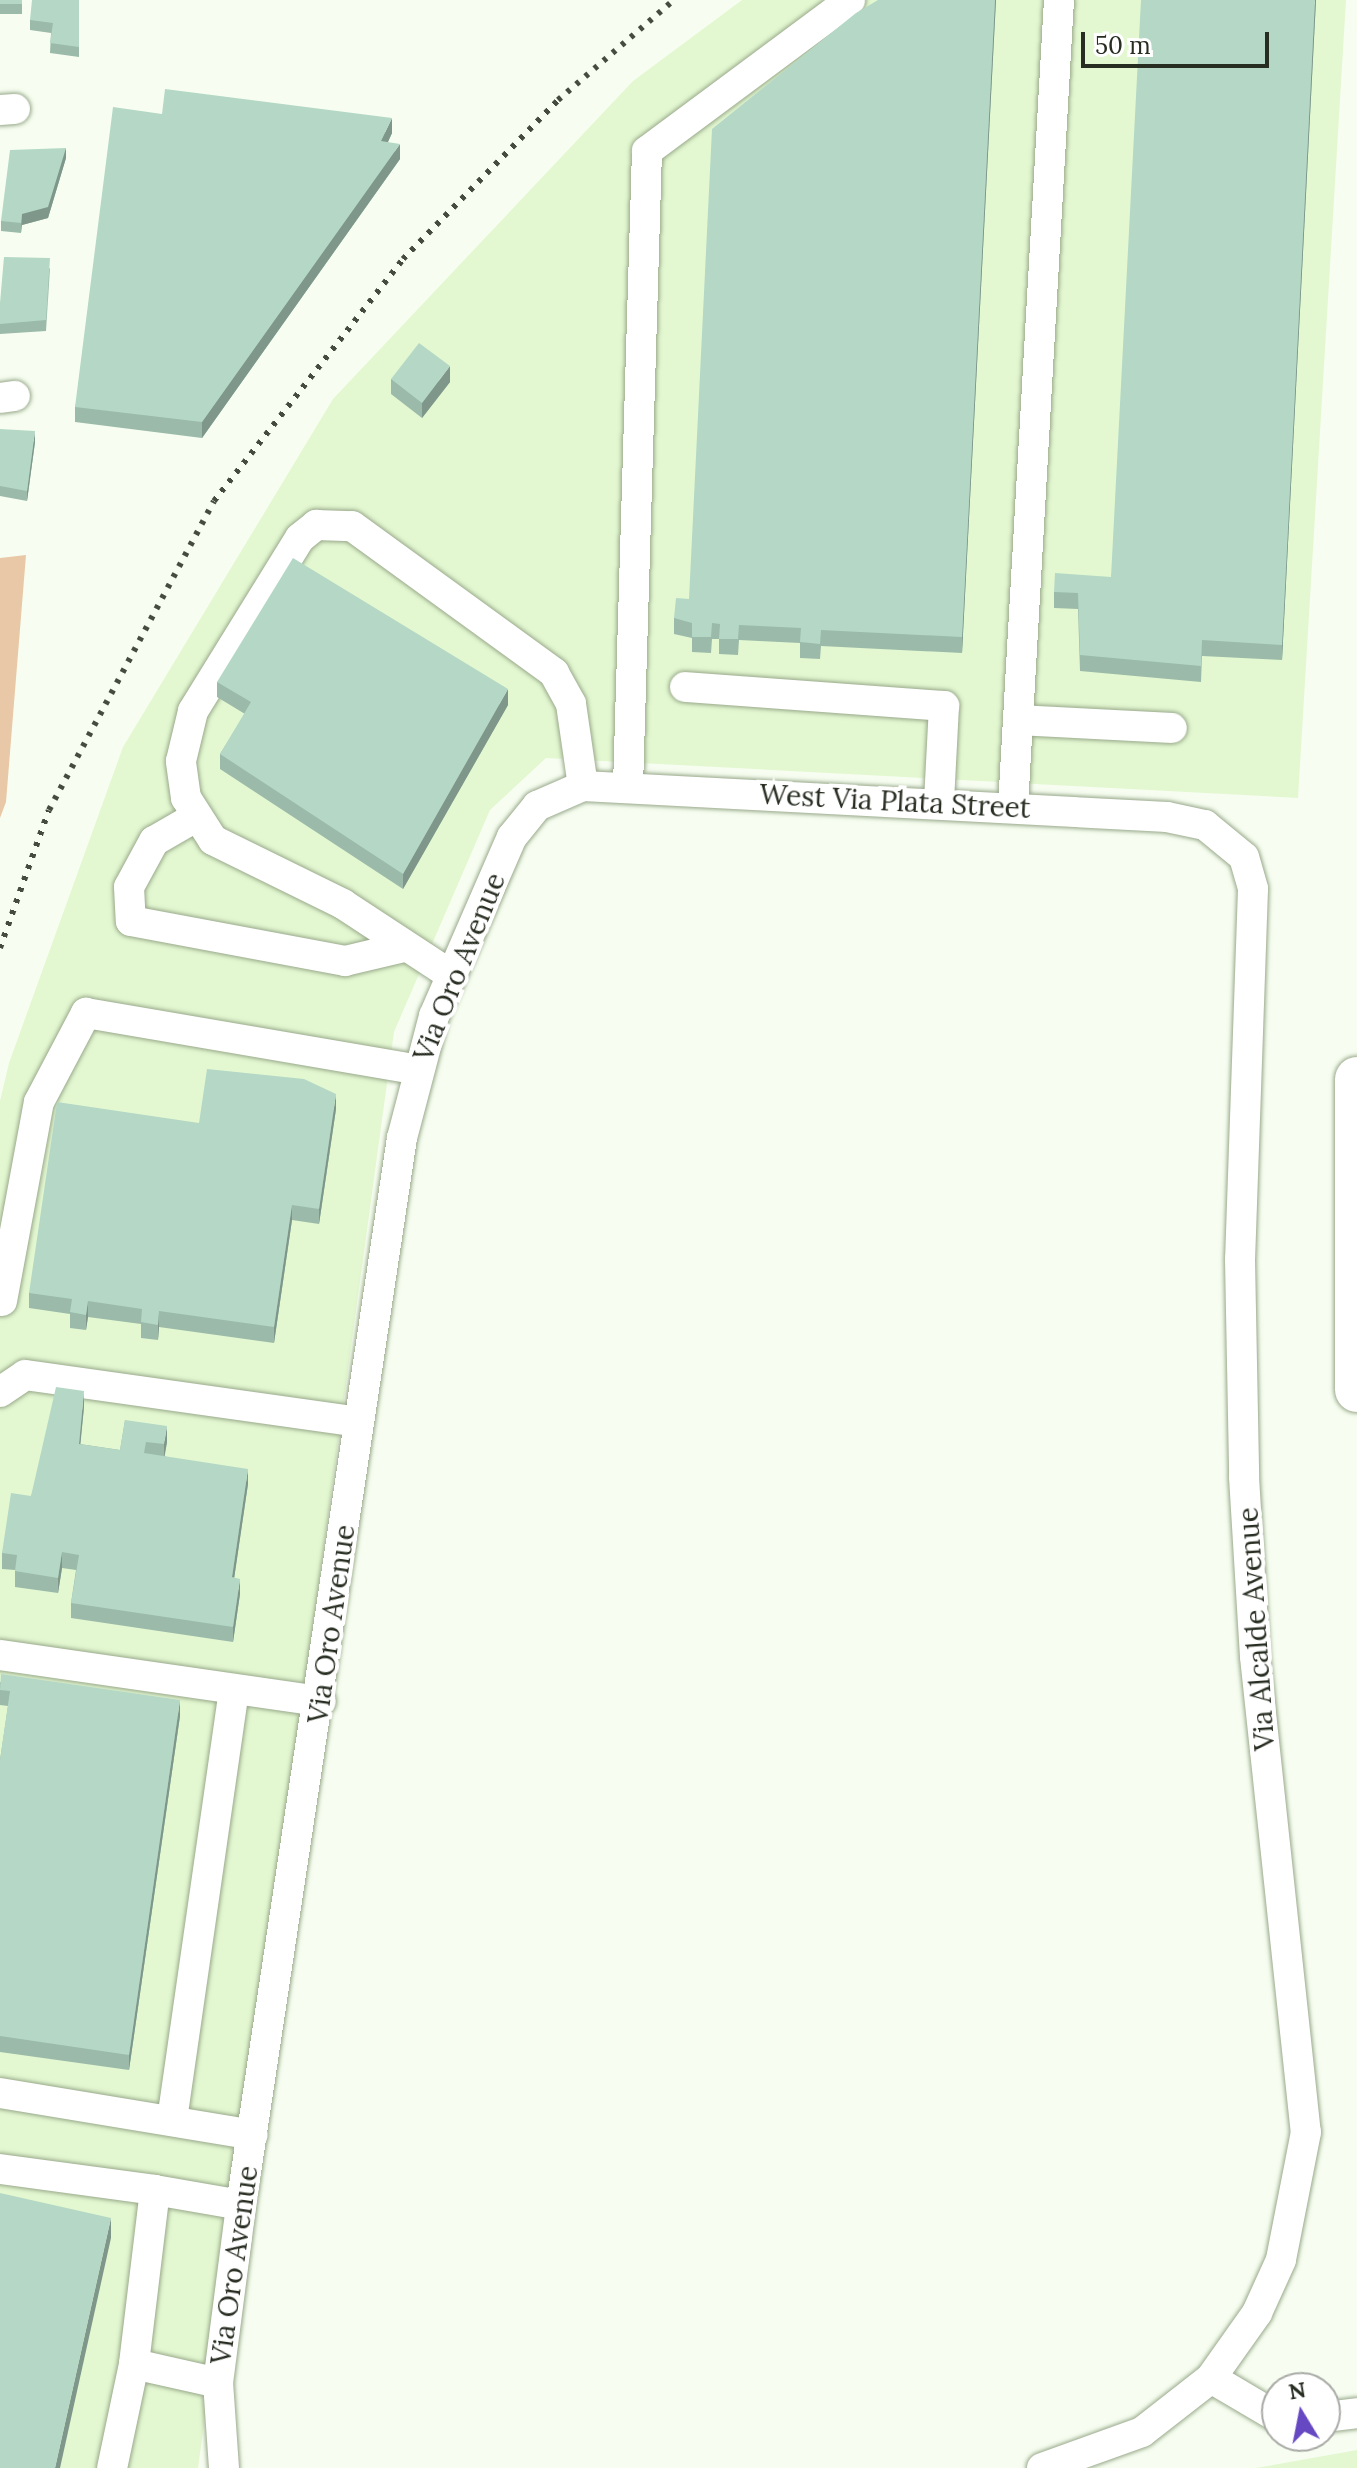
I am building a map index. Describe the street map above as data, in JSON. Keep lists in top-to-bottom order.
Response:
{
  "streets": {
    "street": ["West Via Plata Street", "Via Oro Avenue", "Via Alcalde Avenue"]
  },
  "crossings": [
    ["West Via Plata Street", "Via Oro Avenue"],
    ["West Via Plata Street", "Via Alcalde Avenue"]
  ],
  "scale_bar": "50 m",
  "north": "top"
}
